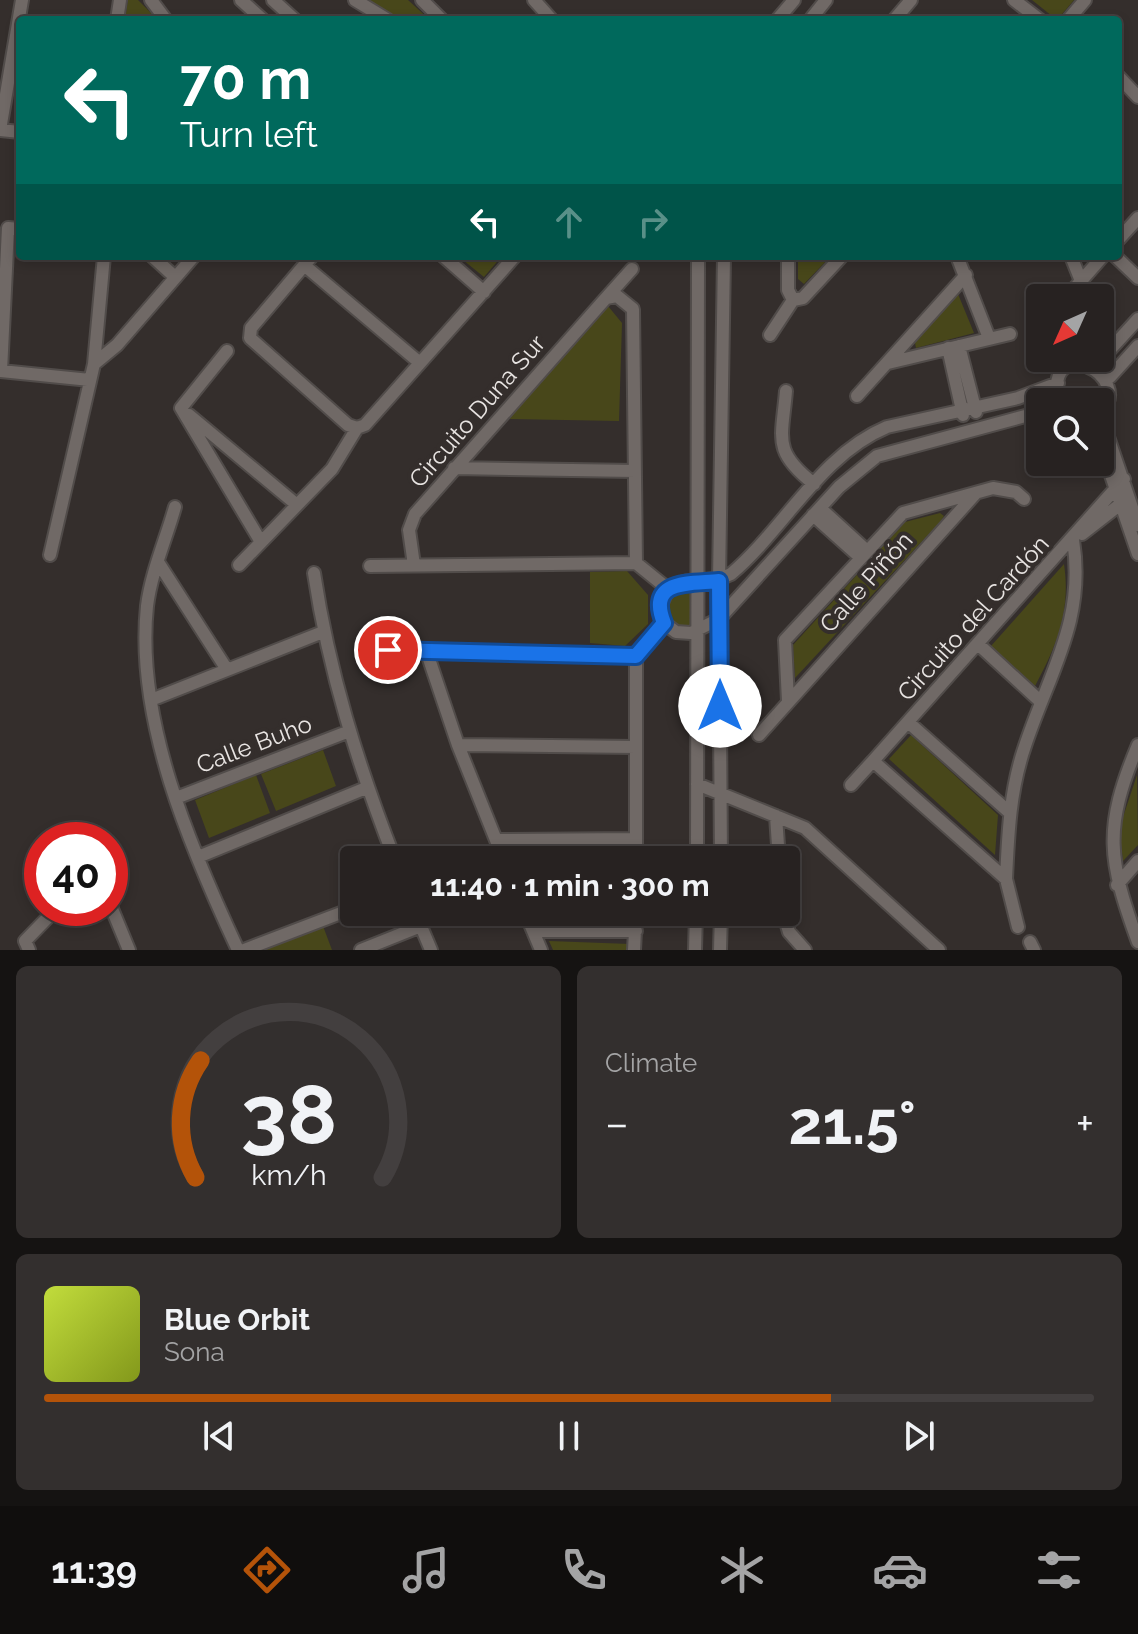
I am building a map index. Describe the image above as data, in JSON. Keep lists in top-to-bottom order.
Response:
{
  "streets": {
    "street": [
      "Circuito Duna Sur",
      "Calle Piñón",
      "Circuito del Cardón",
      "Calle Buho"
    ]
  },
  "north": "bottom left",
  "page": {
    "turn": ["70 m", "Turn left"],
    "limit": "40",
    "trip": "11:40 · 1 min · 300 m",
    "tile": "Climate",
    "heat": ["−", "21.5°", "+"],
    "song": ["Blue Orbit", "Sona"],
    "tabs": "11:39",
    "gauge": ["38", "km/h"]
  }
}
